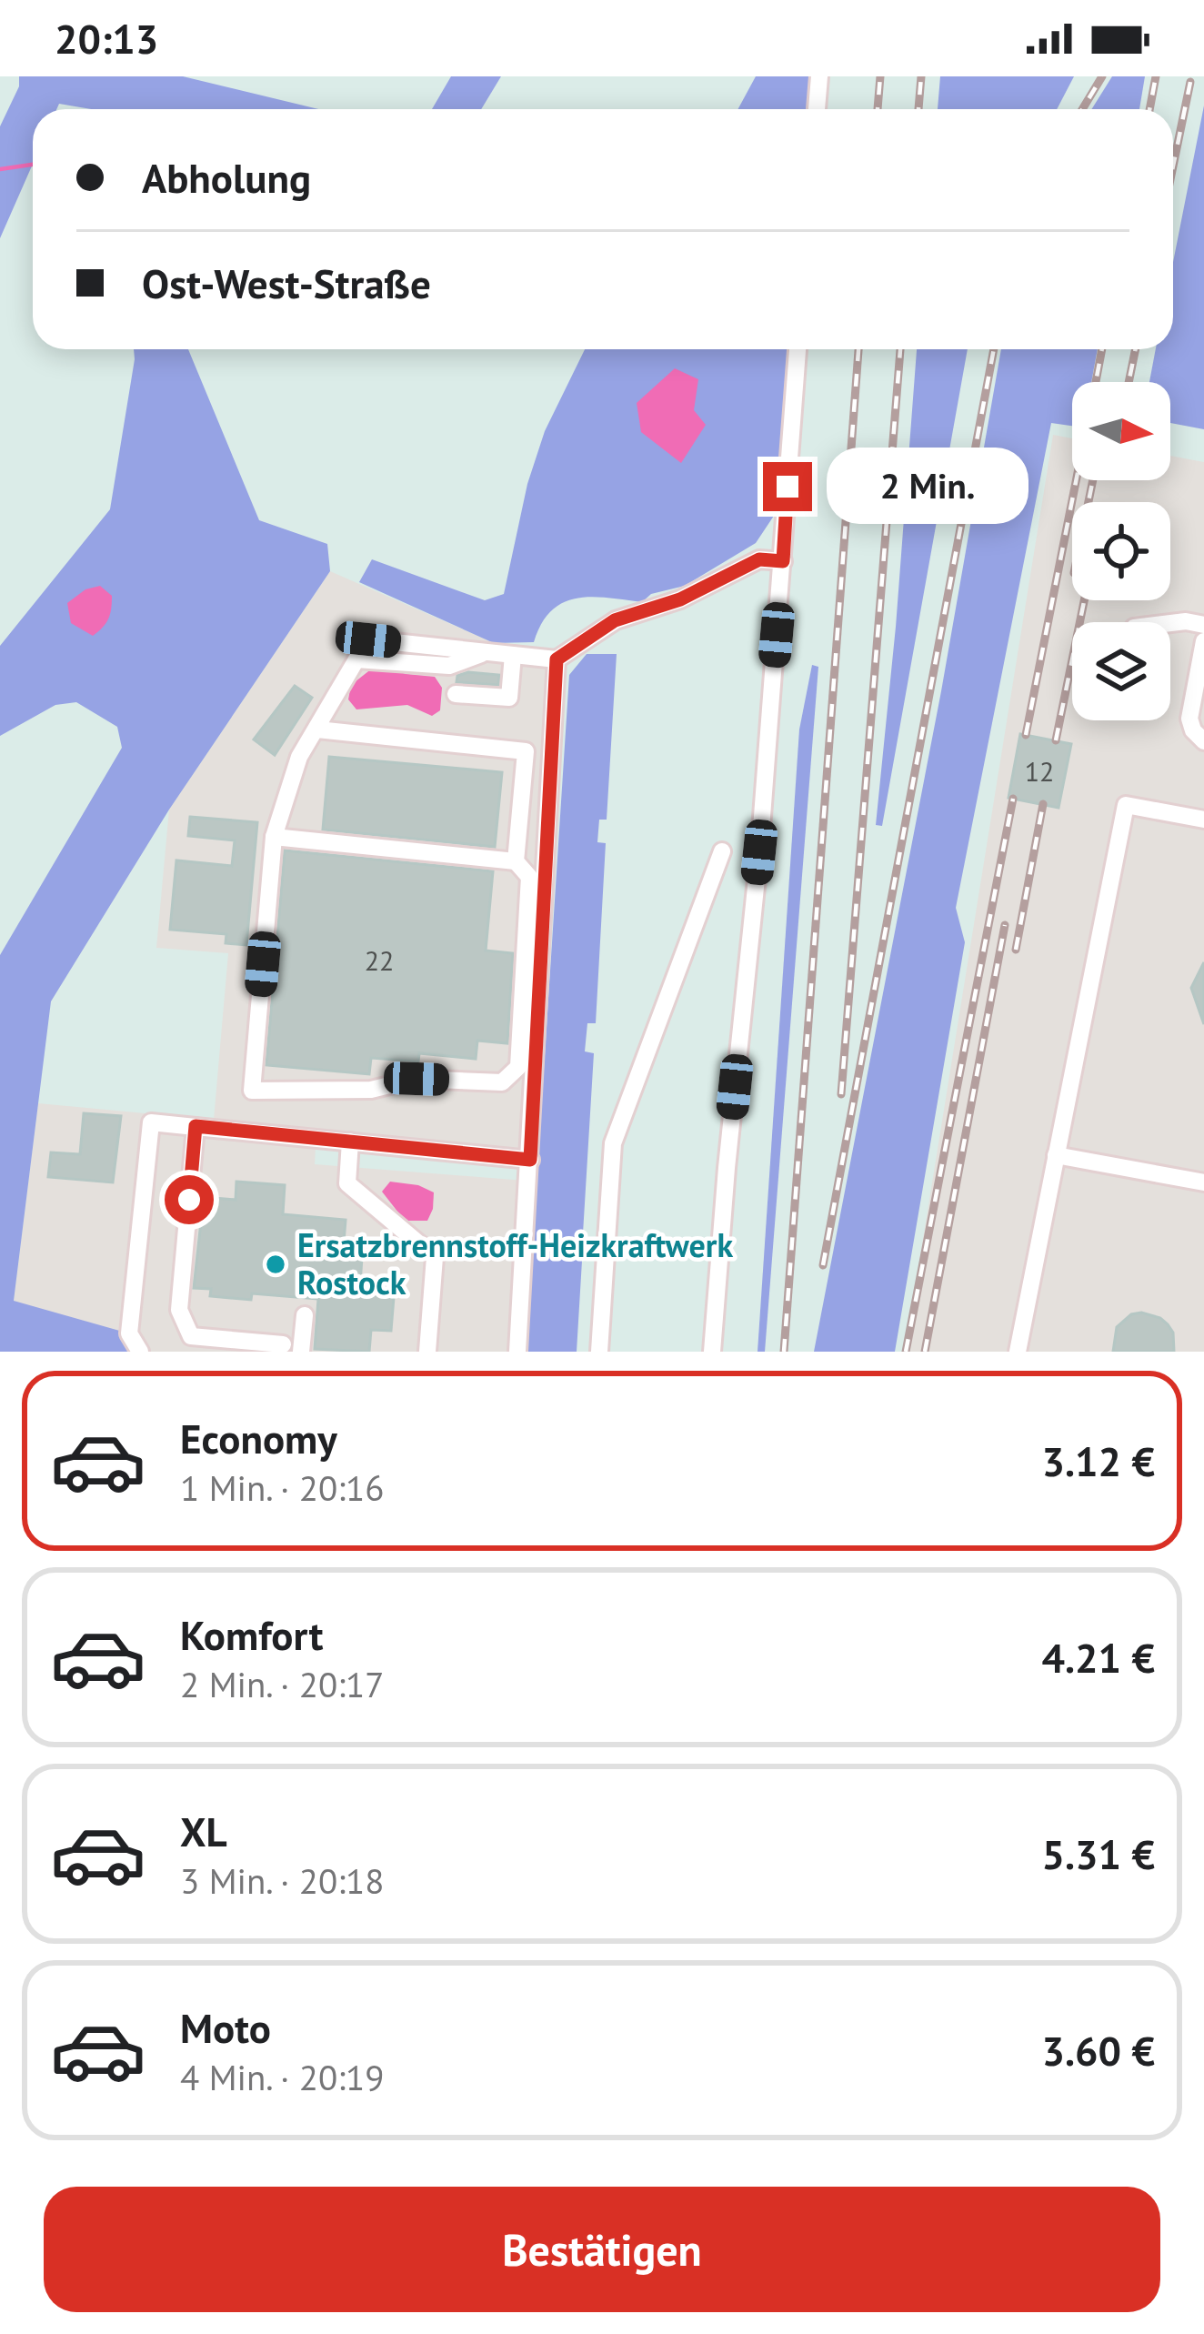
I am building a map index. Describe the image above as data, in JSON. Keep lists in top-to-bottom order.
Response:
{
  "places": ["Ersatzbrennstoff-Heizkraftwerk Rostock"],
  "house_numbers": ["12", "22"],
  "north": "right",
  "page": {
    "status": "20:13",
    "banner": ["Abholung", "Ost-West-Straße"],
    "bubble": "2 Min.",
    "list": [
      {
        "name": "Economy",
        "note": "1 Min. · 20:16",
        "value": "3.12 €"
      },
      {
        "name": "Komfort",
        "note": "2 Min. · 20:17",
        "value": "4.21 €"
      },
      {
        "name": "XL",
        "note": "3 Min. · 20:18",
        "value": "5.31 €"
      },
      {
        "name": "Moto",
        "note": "4 Min. · 20:19",
        "value": "3.60 €"
      }
    ],
    "buttons": "Bestätigen"
  }
}
